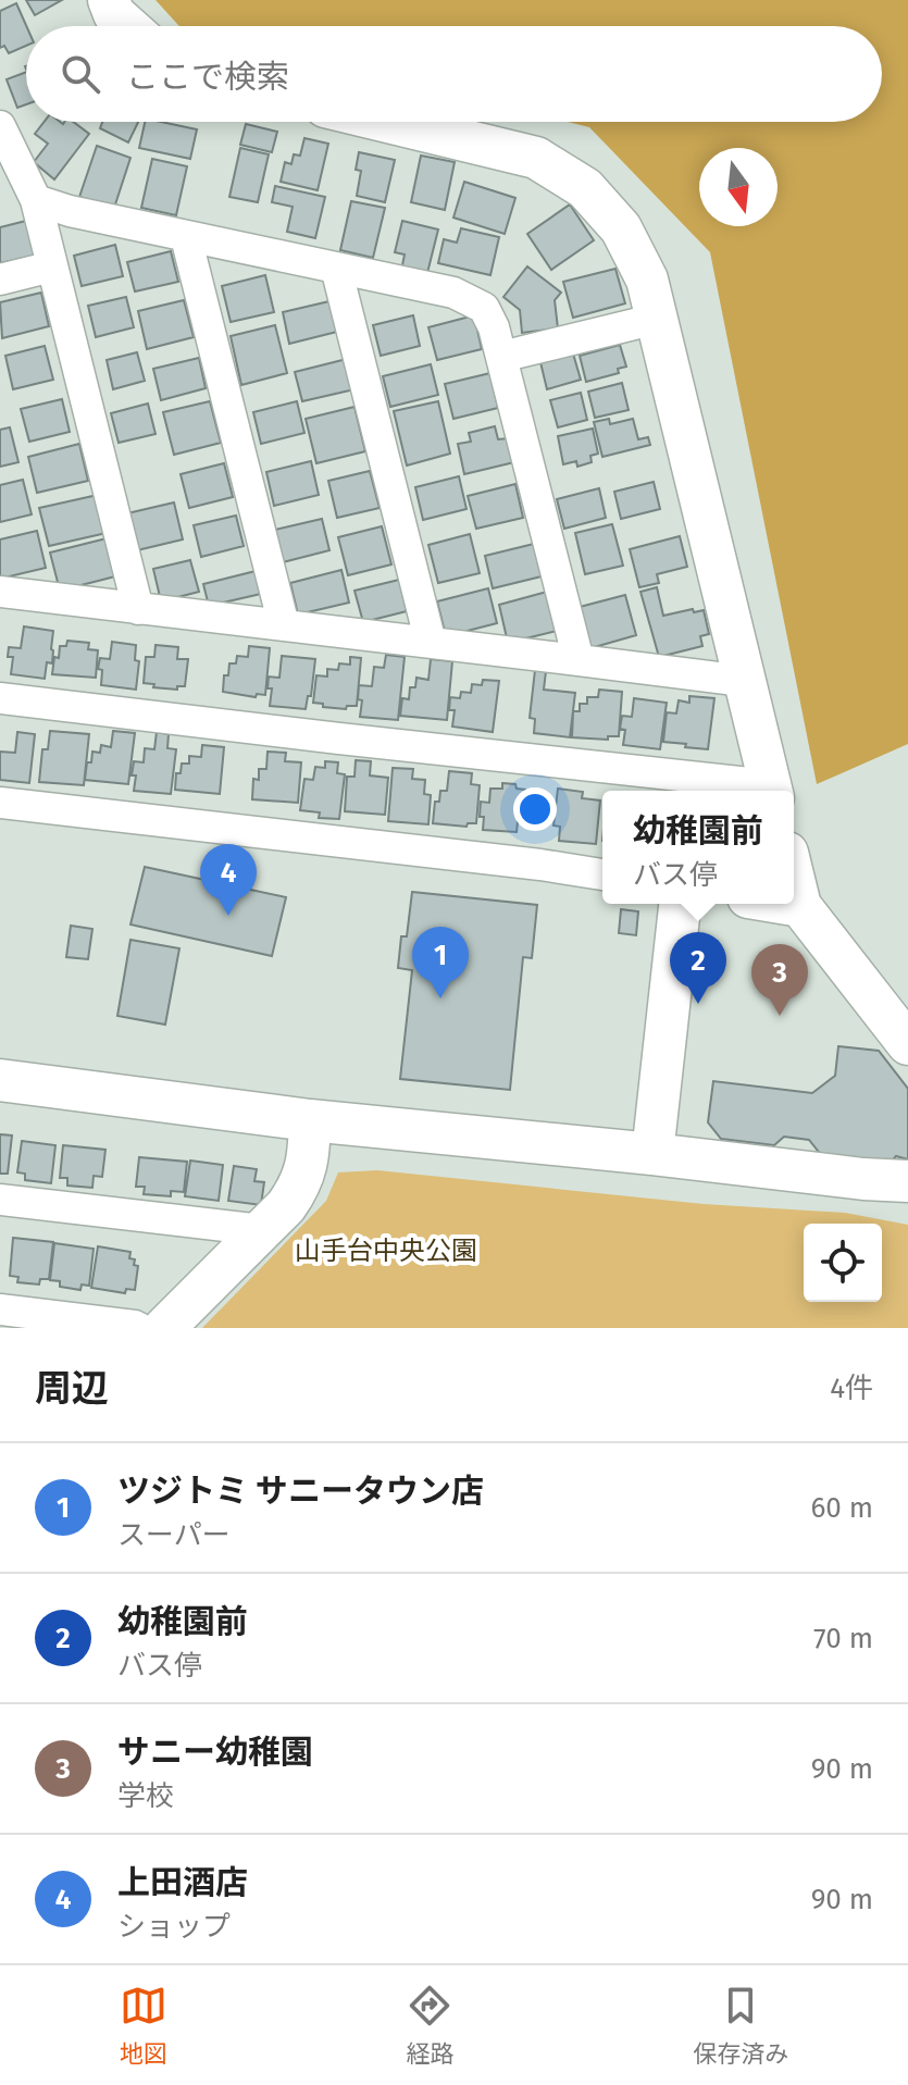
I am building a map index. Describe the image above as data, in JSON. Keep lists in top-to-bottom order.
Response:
{
  "parks": ["山手台中央公園"],
  "north": "bottom",
  "page": {
    "search": "ここで検索",
    "popup": ["幼稚園前", "バス停"],
    "pins": [
      "4",
      "1",
      "2",
      "3"
    ],
    "heading": ["周辺", "4件"],
    "list": [
      {
        "mark": "1",
        "name": "ツジトミ サニータウン店",
        "note": "スーパー",
        "value": "60 m"
      },
      {
        "mark": "2",
        "name": "幼稚園前",
        "note": "バス停",
        "value": "70 m"
      },
      {
        "mark": "3",
        "name": "サニー幼稚園",
        "note": "学校",
        "value": "90 m"
      },
      {
        "mark": "4",
        "name": "上田酒店",
        "note": "ショップ",
        "value": "90 m"
      }
    ],
    "nav": ["地図", "経路", "保存済み"]
  }
}
